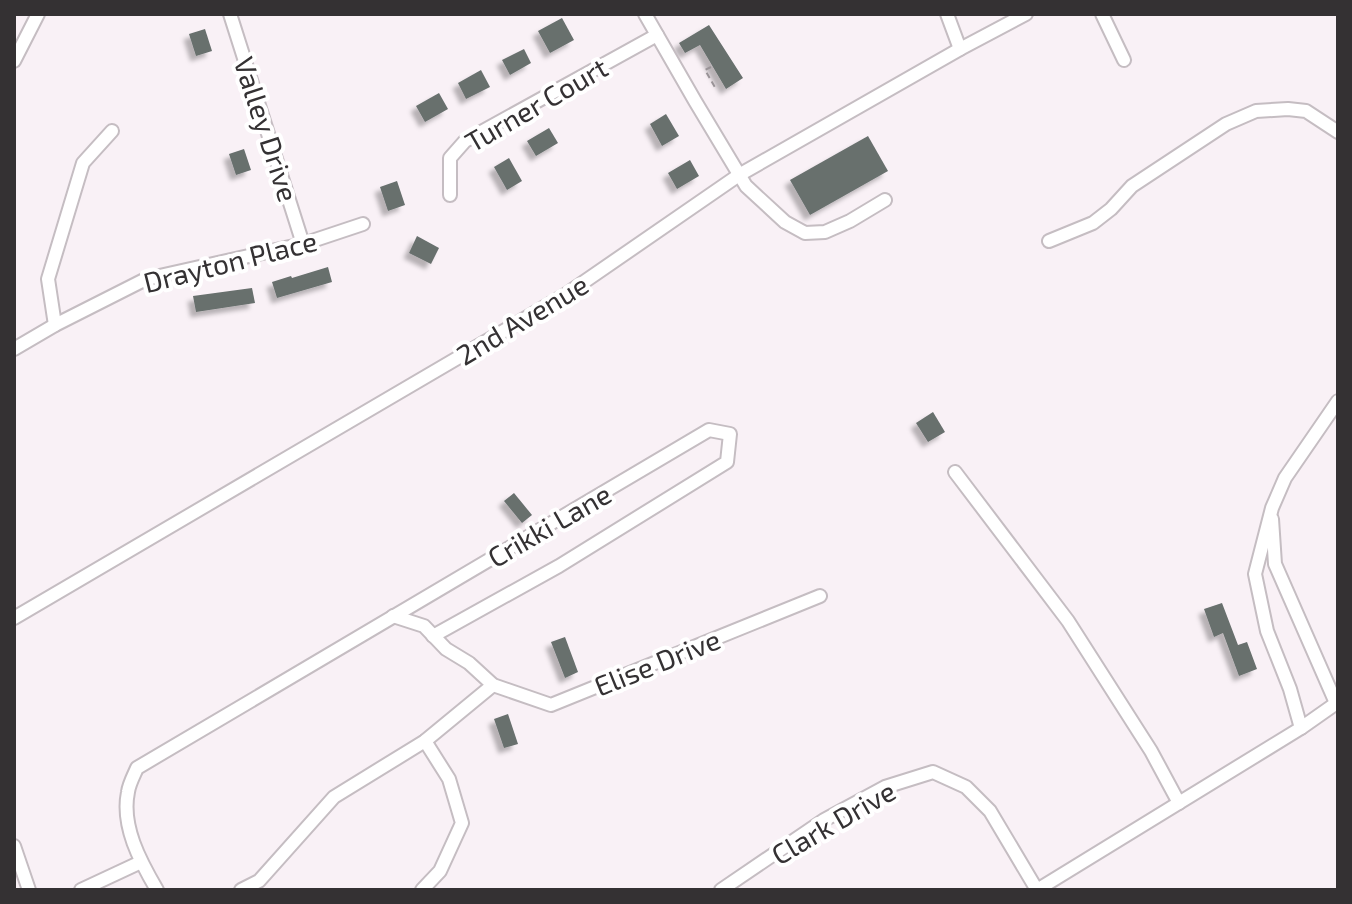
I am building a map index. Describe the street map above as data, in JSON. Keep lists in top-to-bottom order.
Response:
{
  "streets": {
    "street": [
      "Turner Court",
      "Valley Drive",
      "Drayton Place",
      "2nd Avenue",
      "Crikki Lane",
      "Elise Drive",
      "Clark Drive"
    ]
  },
  "crossings": [
    ["Valley Drive", "Drayton Place"],
    ["Crikki Lane", "Elise Drive"]
  ]
}
